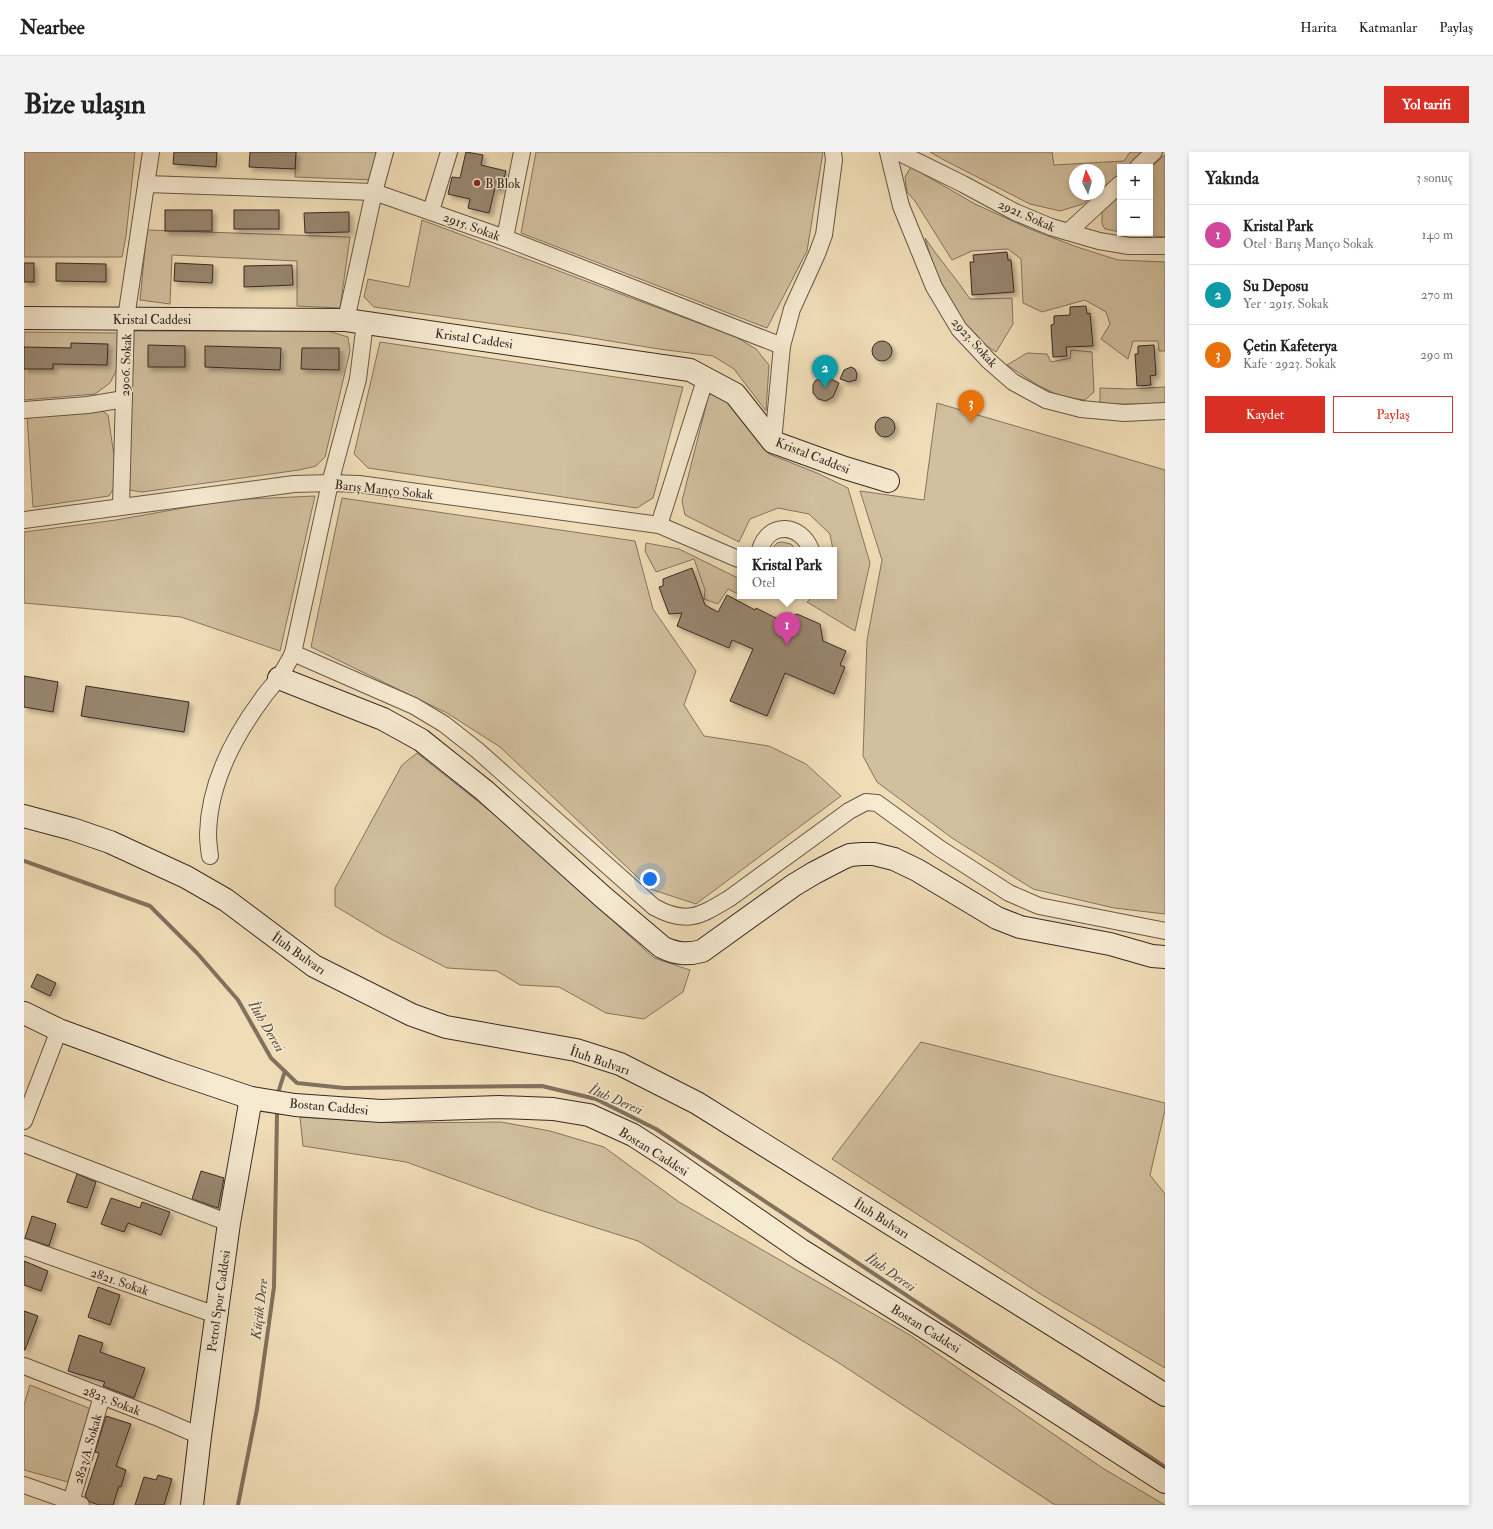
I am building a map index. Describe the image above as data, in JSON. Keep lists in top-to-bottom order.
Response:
{
  "streets": {
    "street": [
      "2921. Sokak",
      "2915. Sokak",
      "Kristal Caddesi",
      "2923. Sokak",
      "2906. Sokak",
      "Barış Manço Sokak",
      "İluh Bulvarı",
      "Bostan Caddesi",
      "2821. Sokak",
      "Petrol Spor Caddesi",
      "2823. Sokak",
      "2823/A. Sokak"
    ]
  },
  "crossings": [
    ["2915. Sokak", "2906. Sokak"],
    ["Kristal Caddesi", "2906. Sokak"],
    ["2906. Sokak", "Barış Manço Sokak"],
    ["Bostan Caddesi", "Petrol Spor Caddesi"],
    ["2821. Sokak", "Petrol Spor Caddesi"],
    ["Petrol Spor Caddesi", "2823. Sokak"],
    ["2823. Sokak", "2823/A. Sokak"]
  ],
  "water": ["İluh Deresi", "Küçük Dere"],
  "places": ["B Blok"],
  "north": "top",
  "page": {
    "header": "Nearbee",
    "nav": ["Harita", "Katmanlar", "Paylaş"],
    "buttons": [
      "Yol tarifi",
      ["Kaydet", "Paylaş"]
    ],
    "title": "Bize ulaşın",
    "heading": ["Yakında", "3 sonuç"],
    "map_buttons": ["+", "−"],
    "list": [
      {
        "mark": "1",
        "name": "Kristal Park",
        "note": "Otel · Barış Manço Sokak",
        "value": "140 m"
      },
      {
        "mark": "2",
        "name": "Su Deposu",
        "note": "Yer · 2915. Sokak",
        "value": "270 m"
      },
      {
        "mark": "3",
        "name": "Çetin Kafeterya",
        "note": "Kafe · 2923. Sokak",
        "value": "290 m"
      }
    ],
    "pins": ["2", "3", "1"],
    "popup": ["Kristal Park", "Otel"]
  }
}
